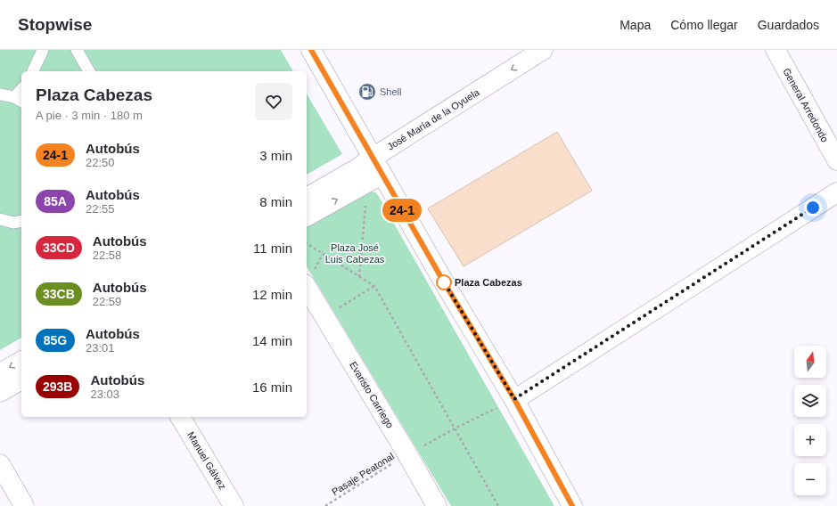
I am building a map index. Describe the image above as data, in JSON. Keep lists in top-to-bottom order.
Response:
{
  "streets": {
    "street": [
      "General Arredondo",
      "José María de la Oyuela",
      "Evaristo Carriego",
      "Manuel Gálvez"
    ],
    "path": ["Pasaje Peatonal"]
  },
  "crossings": [
    ["Evaristo Carriego", "Pasaje Peatonal"]
  ],
  "one_way": ["José María de la Oyuela"],
  "parks": ["Plaza José Luis Cabezas"],
  "places": {
    "fuel station": ["Shell"],
    "other": ["Plaza Cabezas"]
  },
  "lines": ["bus line 24-1"],
  "north": "top",
  "page": {
    "header": "Stopwise",
    "nav": ["Mapa", "Cómo llegar", "Guardados"],
    "on_map": "24-1",
    "heading": ["Plaza Cabezas", "A pie · 3 min · 180 m"],
    "list": [
      {
        "mark": "24-1",
        "name": "Autobús",
        "note": "22:50",
        "value": "3 min"
      },
      {
        "mark": "85A",
        "name": "Autobús",
        "note": "22:55",
        "value": "8 min"
      },
      {
        "mark": "33CD",
        "name": "Autobús",
        "note": "22:58",
        "value": "11 min"
      },
      {
        "mark": "33CB",
        "name": "Autobús",
        "note": "22:59",
        "value": "12 min"
      },
      {
        "mark": "85G",
        "name": "Autobús",
        "note": "23:01",
        "value": "14 min"
      },
      {
        "mark": "293B",
        "name": "Autobús",
        "note": "23:03",
        "value": "16 min"
      }
    ],
    "map_buttons": ["+", "−"]
  }
}
